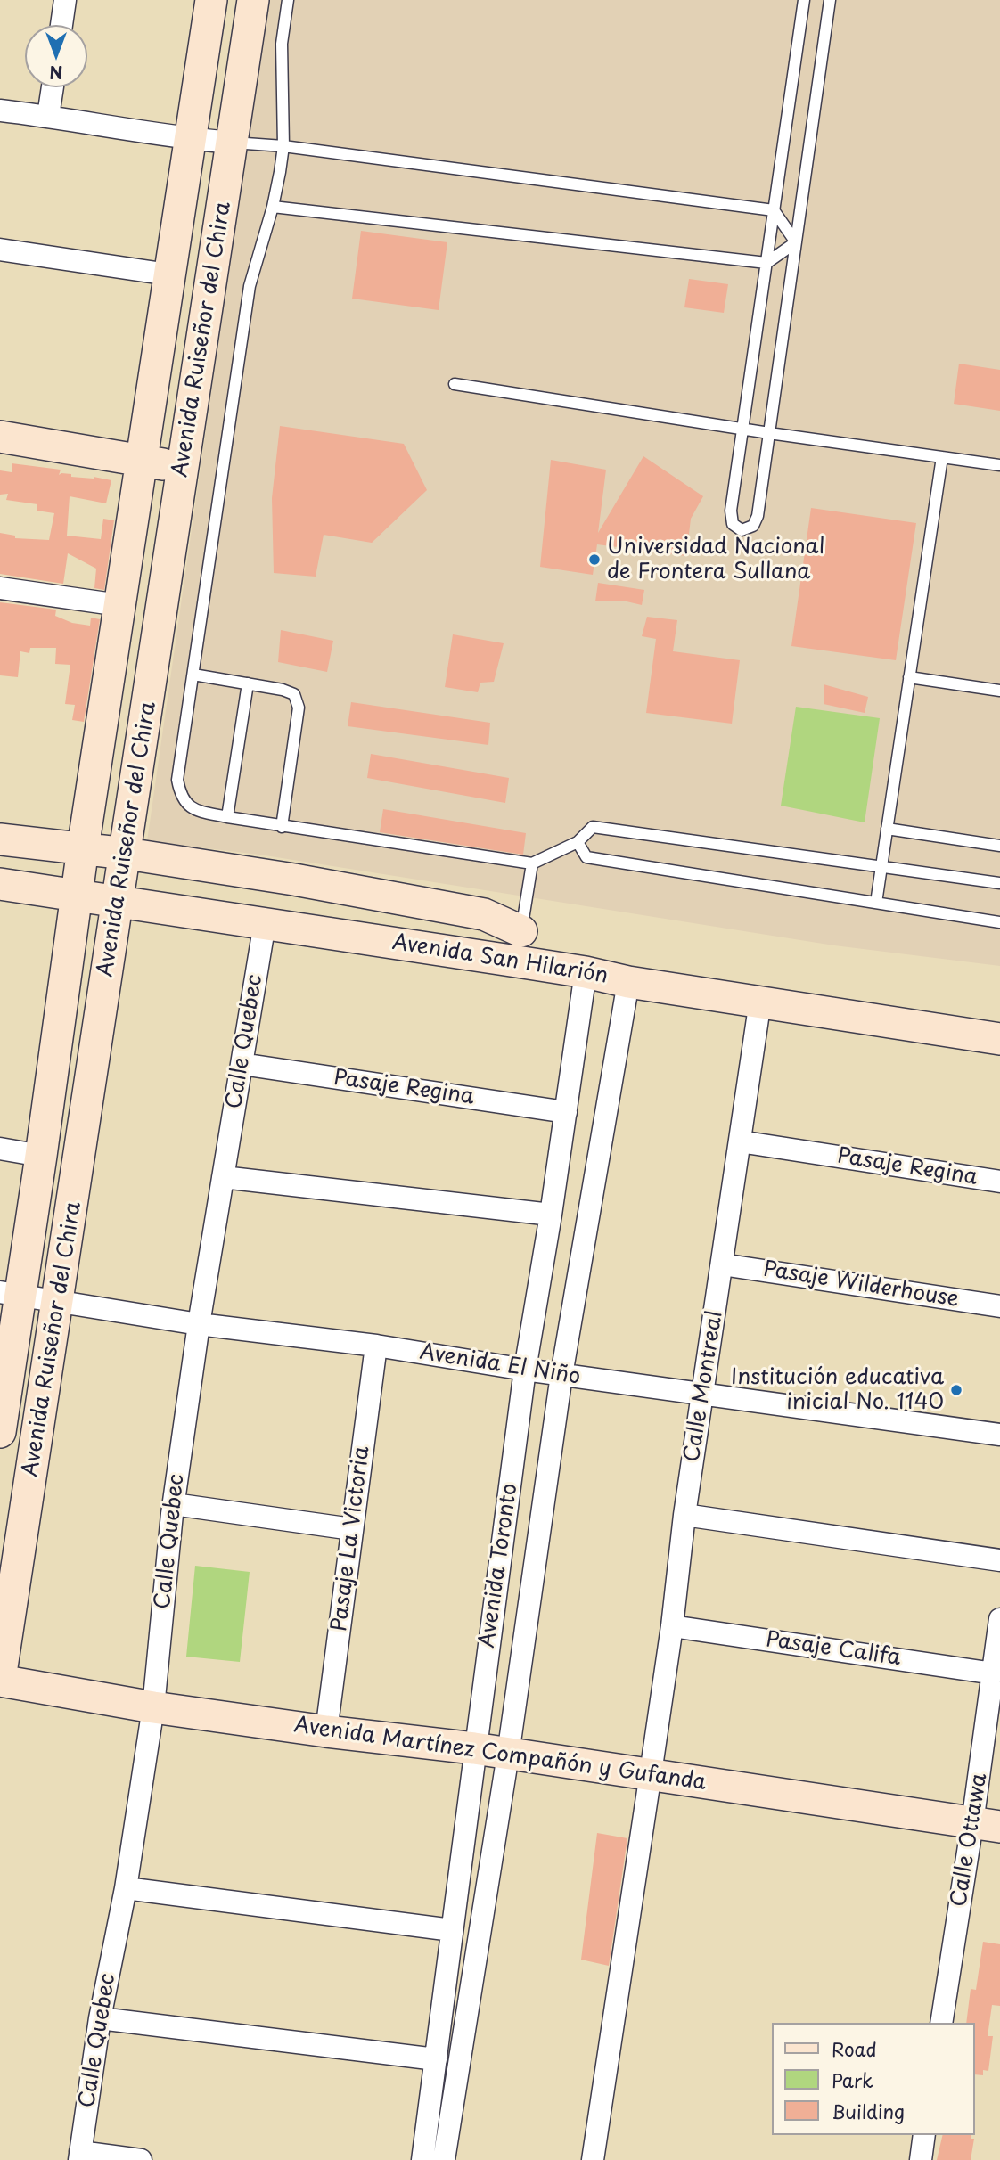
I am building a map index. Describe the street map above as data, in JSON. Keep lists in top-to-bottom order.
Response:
{
  "streets": {
    "street": [
      "Avenida Ruiseñor del Chira",
      "Avenida San Hilarión",
      "Calle Quebec",
      "Pasaje Regina",
      "Pasaje Wilderhouse",
      "Avenida El Niño",
      "Calle Montreal",
      "Pasaje La Victoria",
      "Avenida Toronto",
      "Pasaje Califa",
      "Avenida Martínez Compañón y Gufanda",
      "Calle Ottawa"
    ]
  },
  "crossings": [
    ["Avenida Ruiseñor del Chira", "Avenida San Hilarión"],
    ["Avenida Ruiseñor del Chira", "Avenida El Niño"],
    ["Avenida Ruiseñor del Chira", "Avenida Martínez Compañón y Gufanda"],
    ["Avenida San Hilarión", "Calle Quebec"],
    ["Avenida San Hilarión", "Calle Montreal"],
    ["Avenida San Hilarión", "Avenida Toronto"],
    ["Calle Quebec", "Pasaje Regina"],
    ["Calle Quebec", "Avenida El Niño"],
    ["Calle Quebec", "Avenida Martínez Compañón y Gufanda"],
    ["Pasaje Regina", "Calle Montreal"],
    ["Pasaje Regina", "Avenida Toronto"],
    ["Pasaje Wilderhouse", "Calle Montreal"],
    ["Avenida El Niño", "Calle Montreal"],
    ["Avenida El Niño", "Pasaje La Victoria"],
    ["Avenida El Niño", "Avenida Toronto"],
    ["Calle Montreal", "Pasaje Califa"],
    ["Calle Montreal", "Avenida Martínez Compañón y Gufanda"],
    ["Pasaje La Victoria", "Avenida Martínez Compañón y Gufanda"],
    ["Avenida Toronto", "Avenida Martínez Compañón y Gufanda"],
    ["Pasaje Califa", "Calle Ottawa"],
    ["Avenida Martínez Compañón y Gufanda", "Calle Ottawa"]
  ],
  "places": ["Universidad Nacional de Frontera Sullana", "Institución educativa inicial No. 1140"],
  "legend": ["Road", "Park", "Building"],
  "north": "bottom"
}
